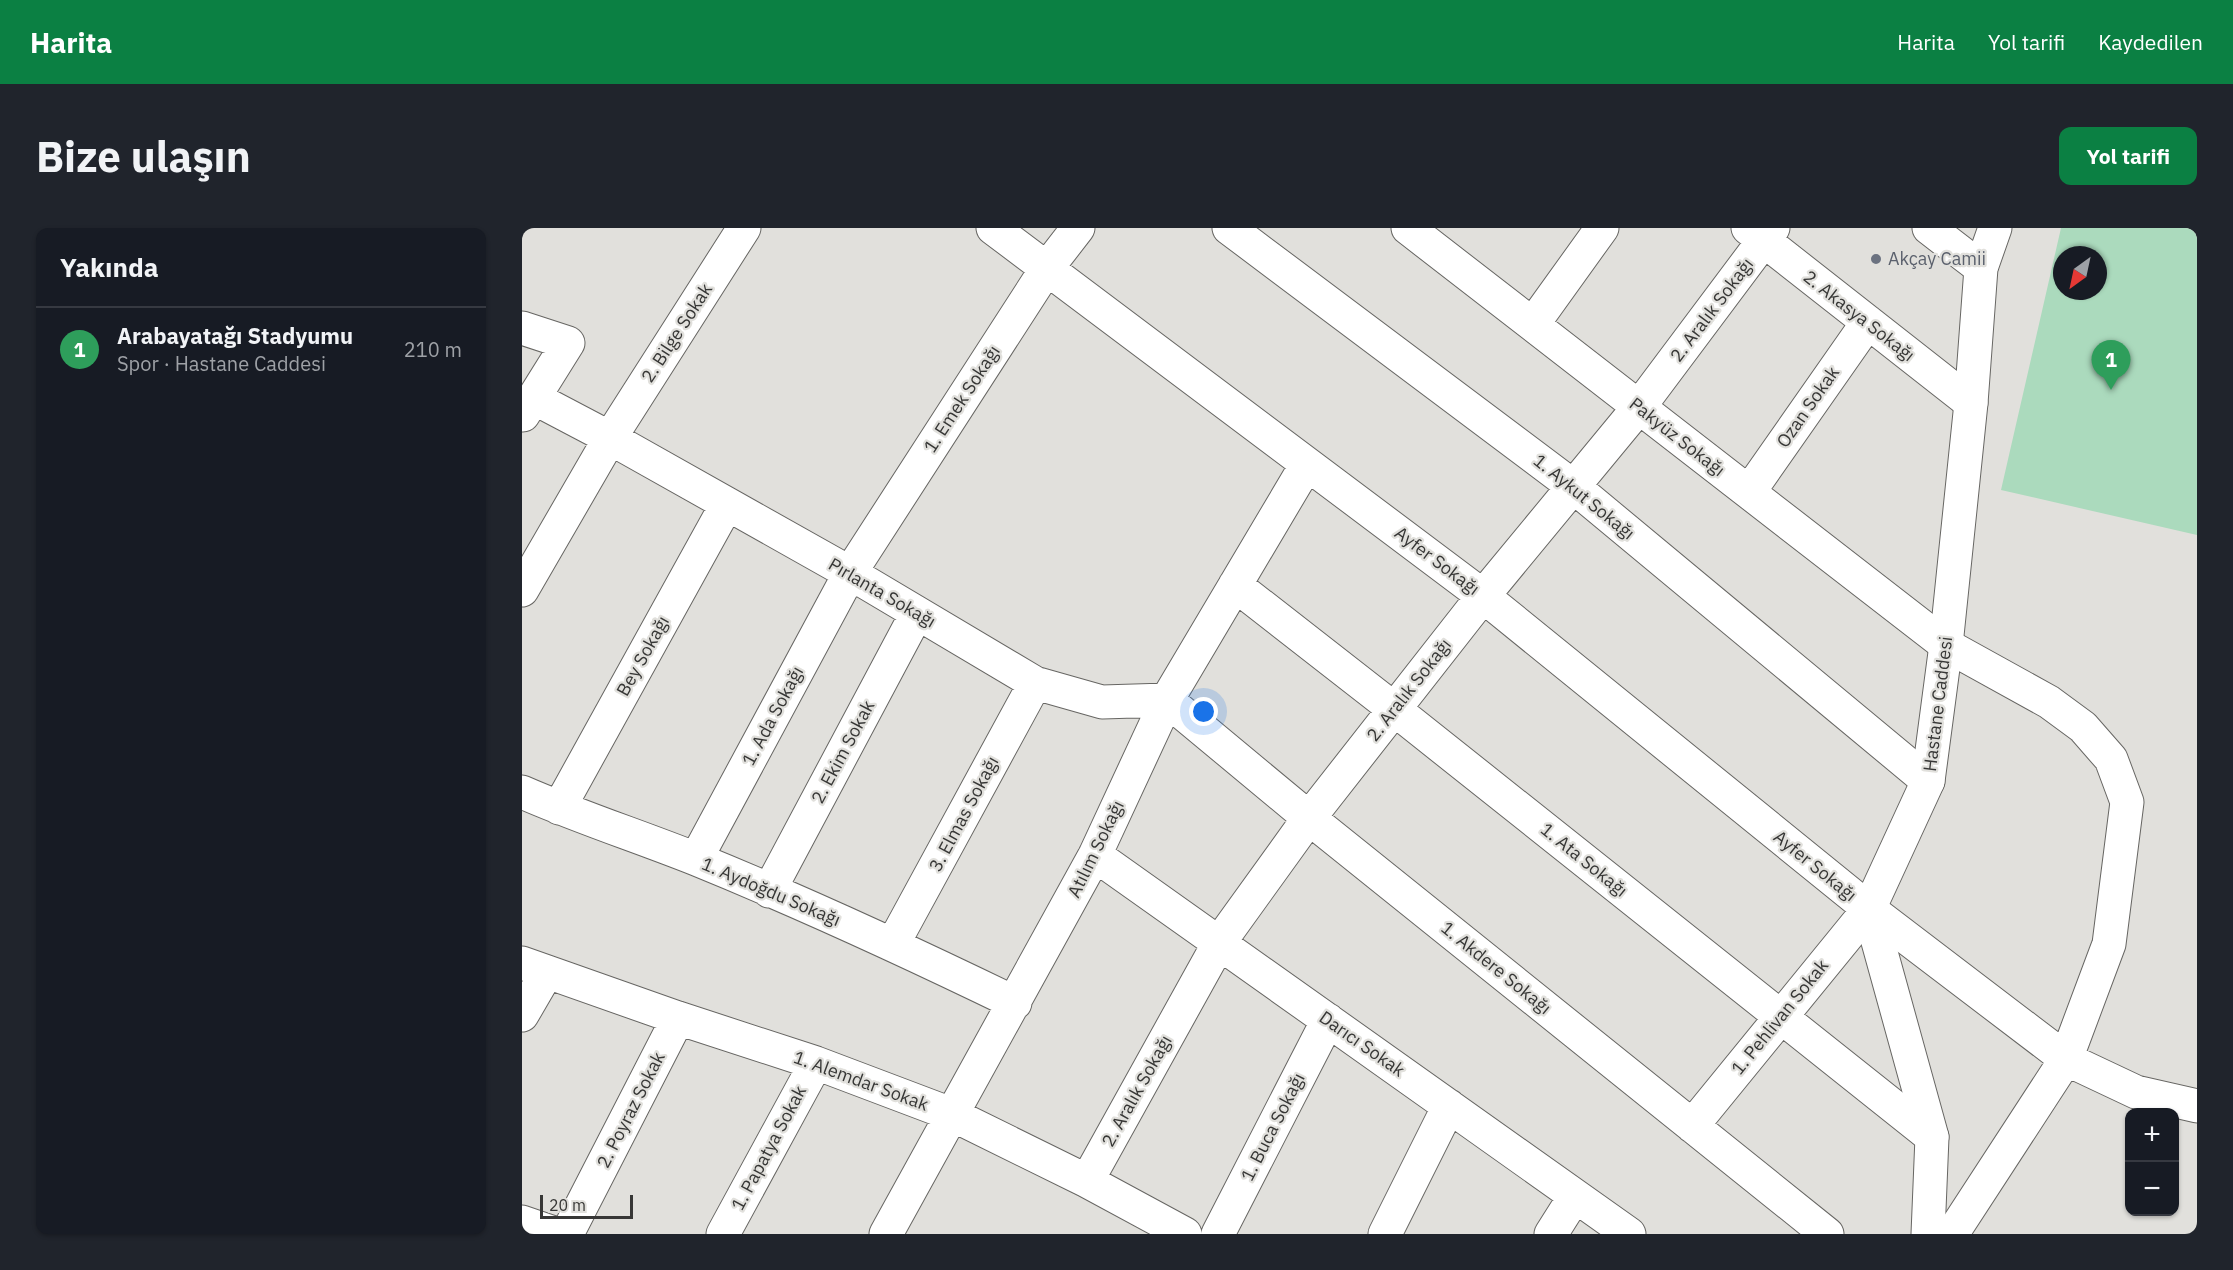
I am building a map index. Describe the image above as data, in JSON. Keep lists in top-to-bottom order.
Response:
{
  "streets": {
    "street": [
      "2. Aralık Sokağı",
      "2. Akasya Sokağı",
      "2. Bilge Sokak",
      "1. Emek Sokağı",
      "Ozan Sokak",
      "Pakyüz Sokağı",
      "1. Aykut Sokağı",
      "Ayfer Sokağı",
      "Pırlanta Sokağı",
      "Bey Sokağı",
      "Hastane Caddesi",
      "1. Ada Sokağı",
      "2. Ekim Sokak",
      "3. Elmas Sokağı",
      "Atılım Sokağı",
      "1. Ata Sokağı",
      "1. Aydoğdu Sokağı",
      "1. Akdere Sokağı",
      "1. Pehlivan Sokak",
      "Darıcı Sokak",
      "1. Alemdar Sokak",
      "2. Poyraz Sokak",
      "1. Buca Sokağı",
      "1. Papatya Sokak"
    ]
  },
  "crossings": [
    ["2. Aralık Sokağı", "2. Akasya Sokağı"],
    ["2. Aralık Sokağı", "Pakyüz Sokağı"],
    ["2. Aralık Sokağı", "1. Aykut Sokağı"],
    ["2. Aralık Sokağı", "Ayfer Sokağı"],
    ["2. Aralık Sokağı", "1. Ata Sokağı"],
    ["2. Aralık Sokağı", "1. Akdere Sokağı"],
    ["2. Aralık Sokağı", "Darıcı Sokak"],
    ["2. Aralık Sokağı", "1. Alemdar Sokak"],
    ["2. Akasya Sokağı", "Ozan Sokak"],
    ["2. Akasya Sokağı", "Hastane Caddesi"],
    ["2. Bilge Sokak", "Pırlanta Sokağı"],
    ["1. Emek Sokağı", "Ayfer Sokağı"],
    ["1. Emek Sokağı", "Pırlanta Sokağı"],
    ["1. Emek Sokağı", "1. Ada Sokağı"],
    ["Ozan Sokak", "Pakyüz Sokağı"],
    ["Pakyüz Sokağı", "Ayfer Sokağı"],
    ["Pakyüz Sokağı", "Hastane Caddesi"],
    ["1. Aykut Sokağı", "Hastane Caddesi"],
    ["Ayfer Sokağı", "Hastane Caddesi"],
    ["Ayfer Sokağı", "Atılım Sokağı"],
    ["Ayfer Sokağı", "1. Pehlivan Sokak"],
    ["Pırlanta Sokağı", "Bey Sokağı"],
    ["Pırlanta Sokağı", "1. Ada Sokağı"],
    ["Pırlanta Sokağı", "2. Ekim Sokak"],
    ["Pırlanta Sokağı", "3. Elmas Sokağı"],
    ["Pırlanta Sokağı", "Atılım Sokağı"],
    ["Pırlanta Sokağı", "1. Akdere Sokağı"],
    ["Bey Sokağı", "1. Aydoğdu Sokağı"],
    ["Hastane Caddesi", "1. Pehlivan Sokak"],
    ["1. Ada Sokağı", "1. Aydoğdu Sokağı"],
    ["2. Ekim Sokak", "1. Aydoğdu Sokağı"],
    ["3. Elmas Sokağı", "1. Aydoğdu Sokağı"],
    ["Atılım Sokağı", "1. Ata Sokağı"],
    ["Atılım Sokağı", "1. Aydoğdu Sokağı"],
    ["Atılım Sokağı", "1. Akdere Sokağı"],
    ["Atılım Sokağı", "Darıcı Sokak"],
    ["Atılım Sokağı", "1. Alemdar Sokak"],
    ["1. Ata Sokağı", "1. Pehlivan Sokak"],
    ["1. Akdere Sokağı", "1. Pehlivan Sokak"],
    ["Darıcı Sokak", "1. Buca Sokağı"],
    ["1. Alemdar Sokak", "2. Poyraz Sokak"],
    ["1. Alemdar Sokak", "1. Papatya Sokak"]
  ],
  "places": ["Akçay Camii"],
  "scale_bar": "20 m",
  "north": "bottom left",
  "page": {
    "header": "Harita",
    "nav": ["Harita", "Yol tarifi", "Kaydedilen"],
    "buttons": "Yol tarifi",
    "title": "Bize ulaşın",
    "heading": "Yakında",
    "list": [
      {
        "mark": "1",
        "name": "Arabayatağı Stadyumu",
        "note": "Spor · Hastane Caddesi",
        "value": "210 m"
      }
    ],
    "pins": "1",
    "map_buttons": ["+", "−"],
    "scale": "20 m"
  }
}
